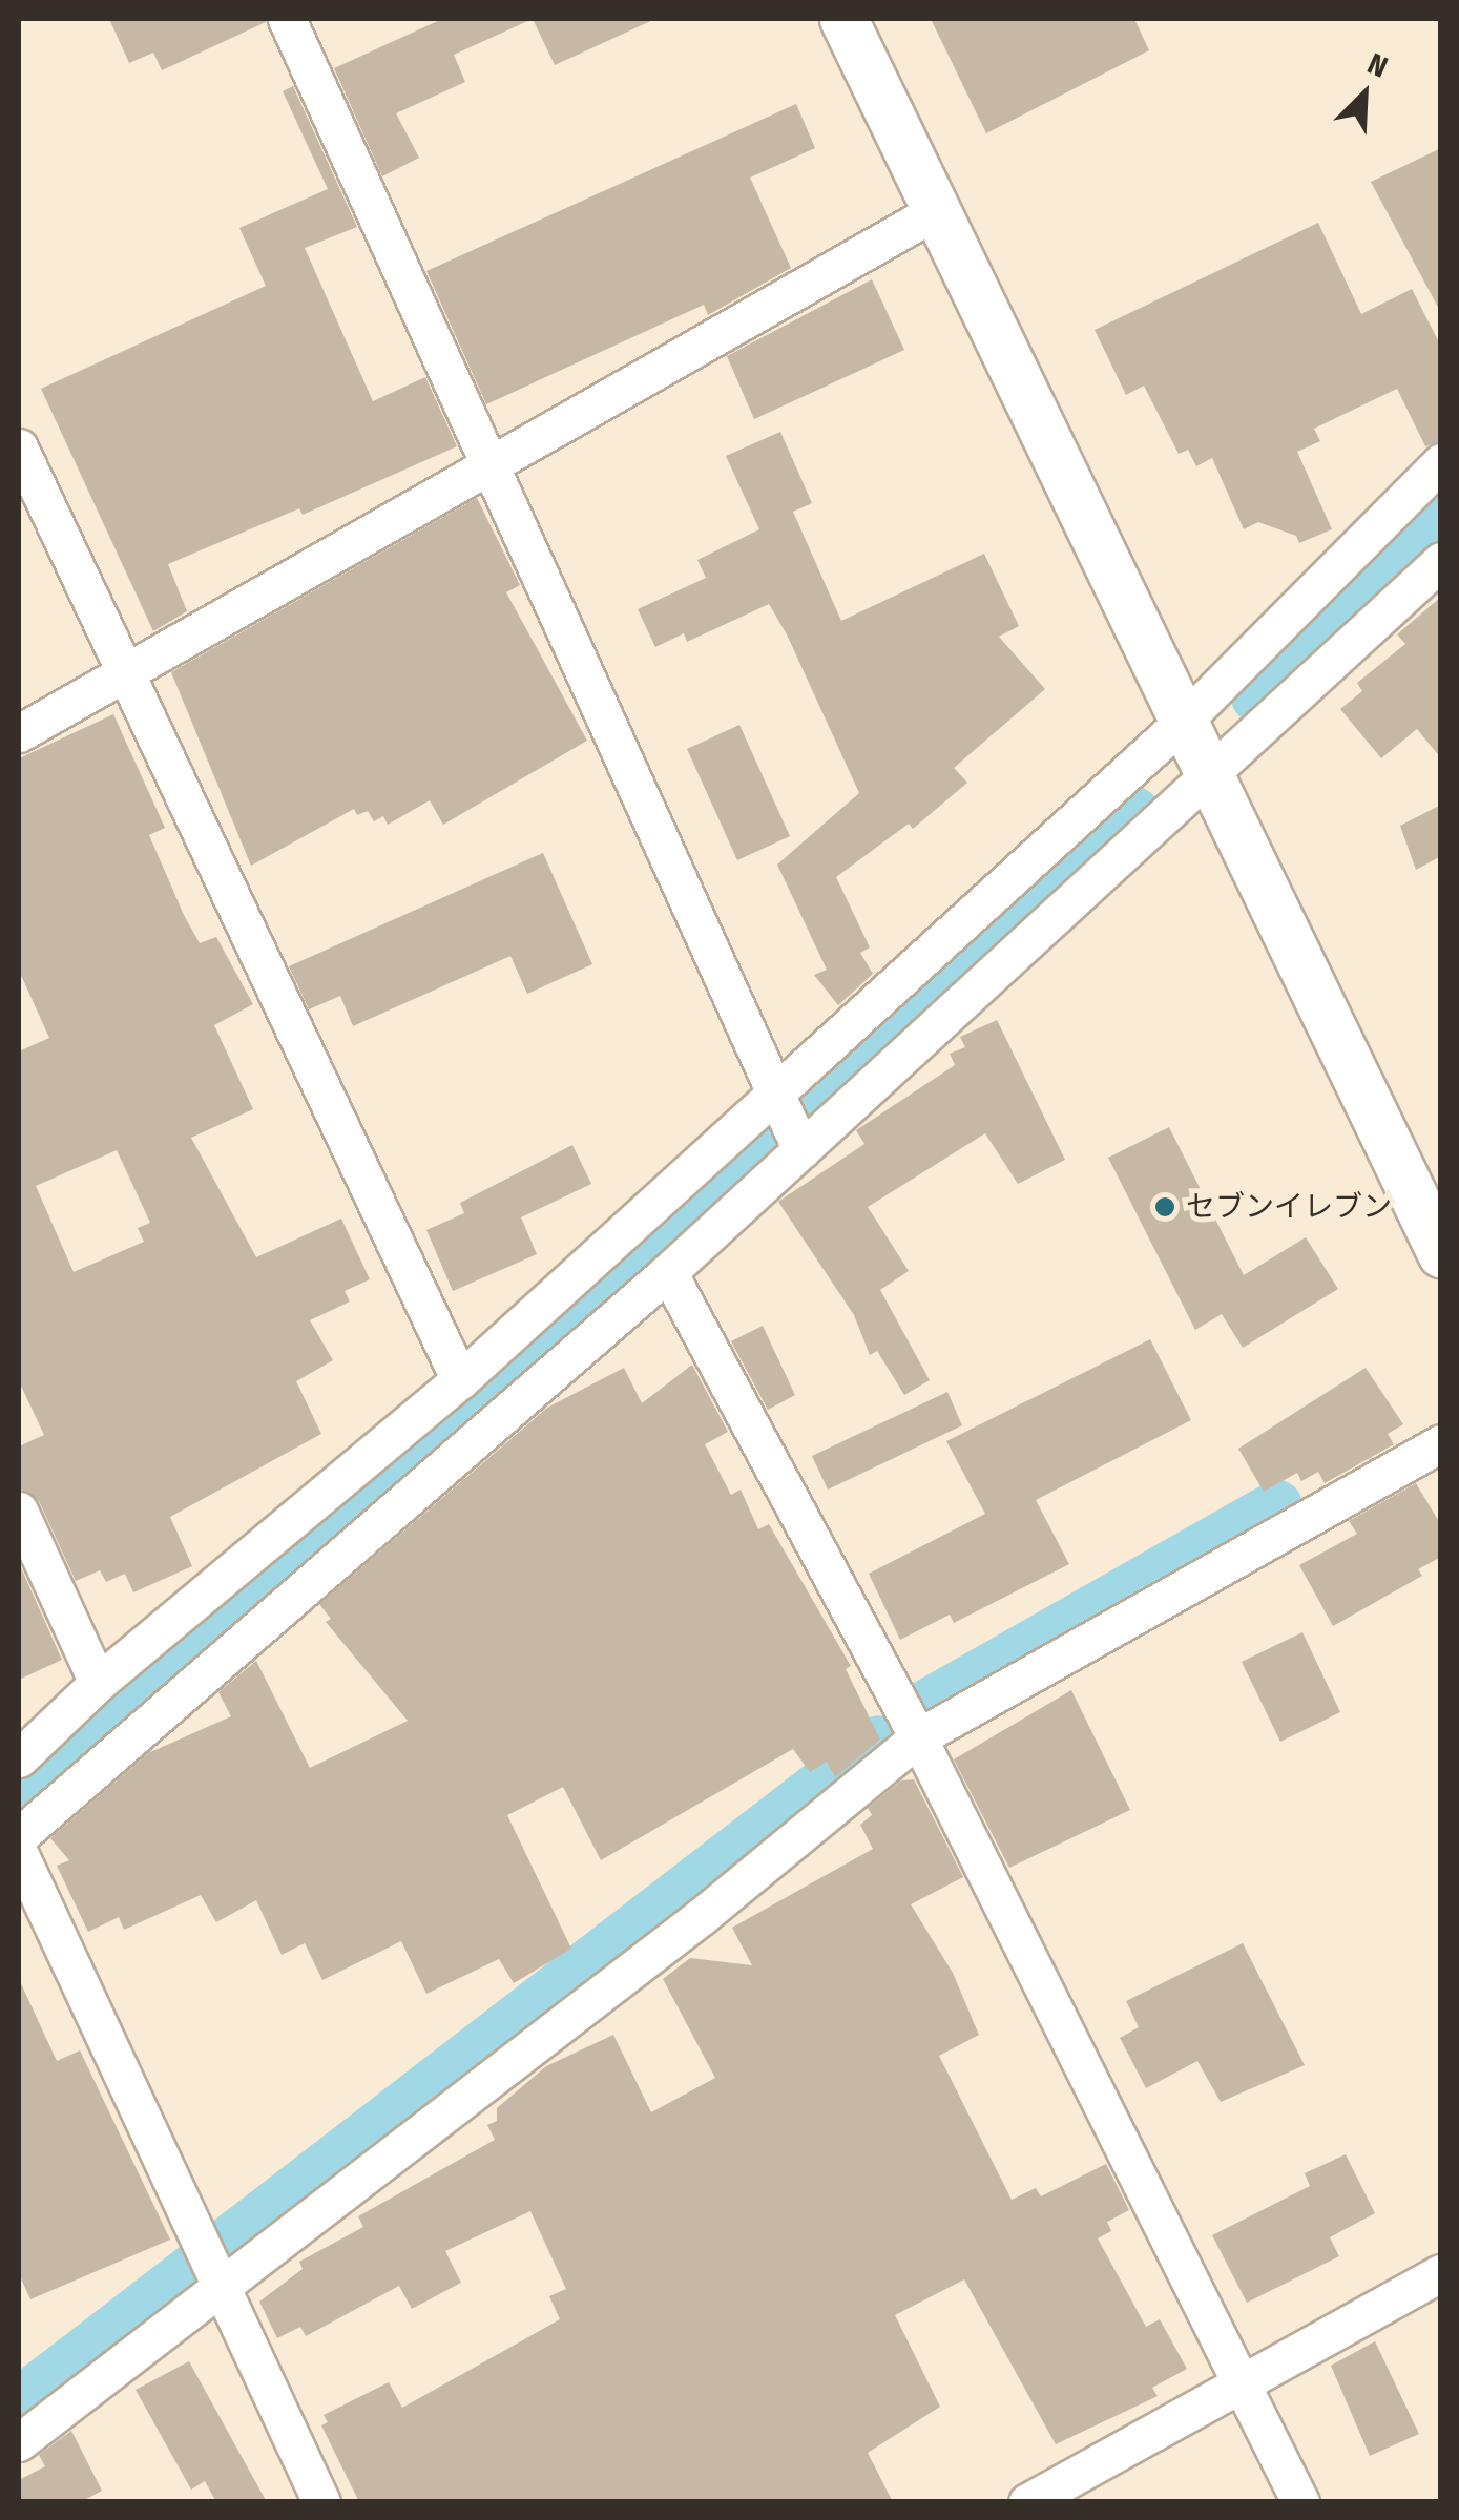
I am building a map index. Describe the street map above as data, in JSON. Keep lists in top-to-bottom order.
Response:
{
  "places": ["セブンイレブン"],
  "north": "top right"
}
